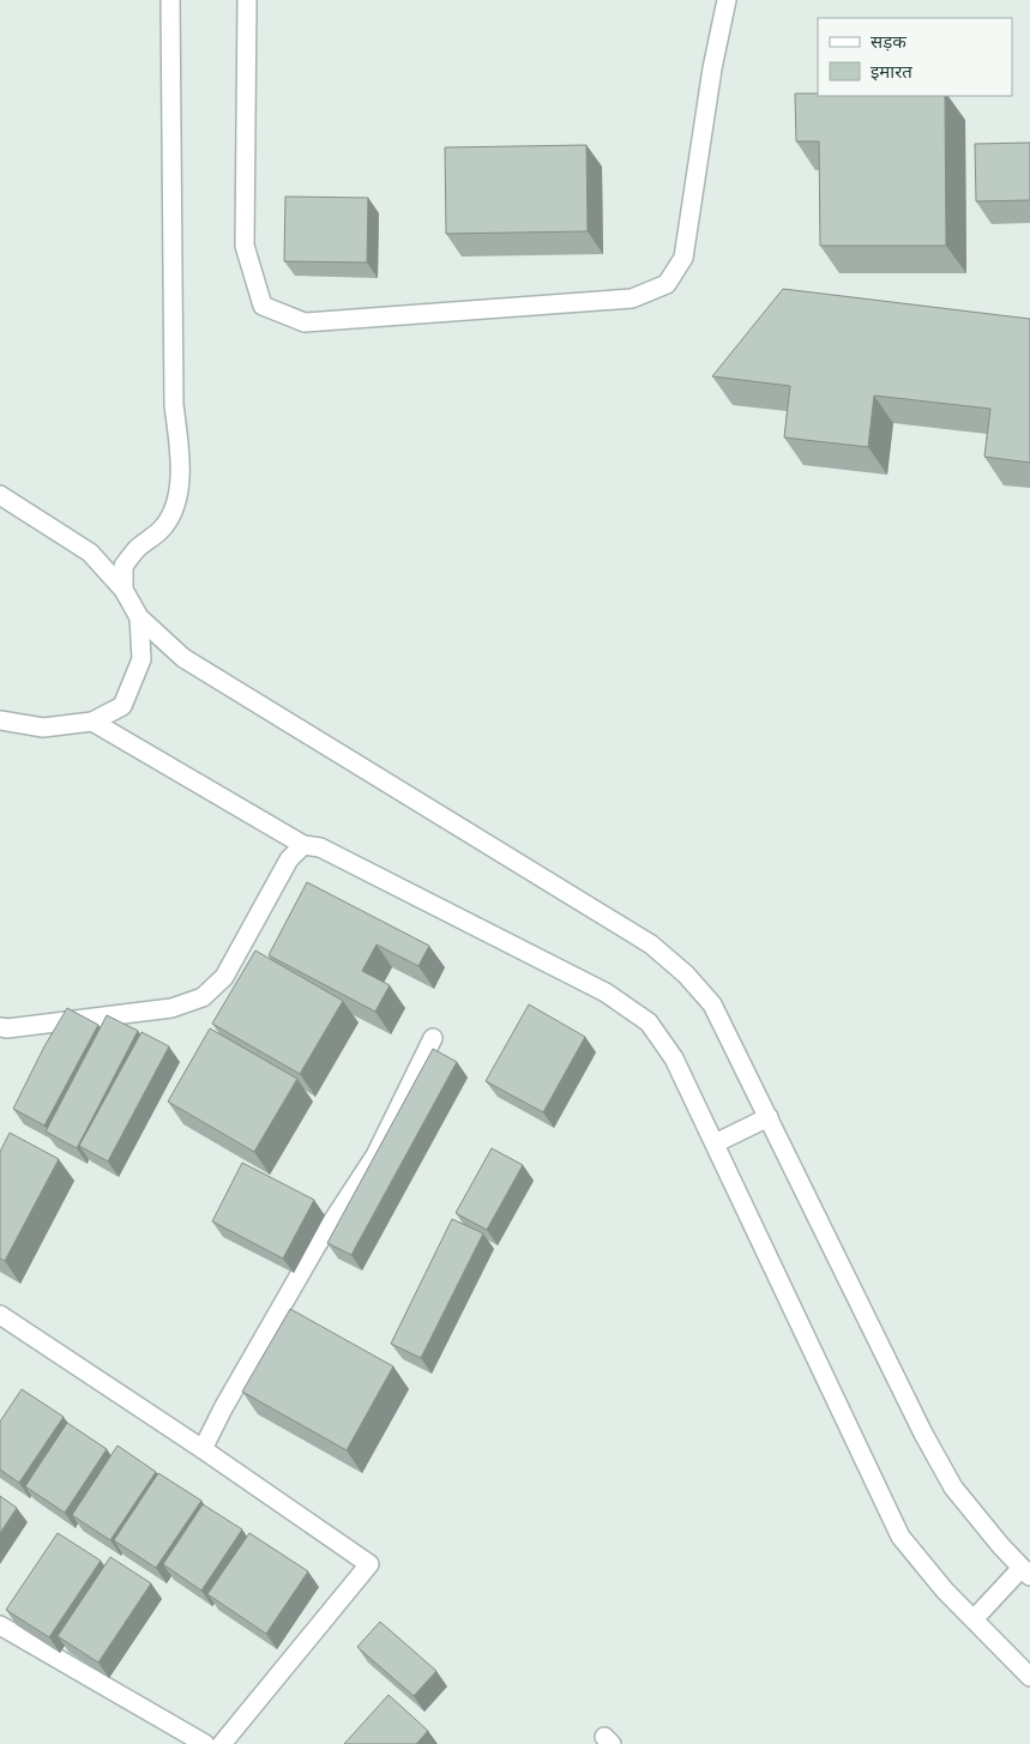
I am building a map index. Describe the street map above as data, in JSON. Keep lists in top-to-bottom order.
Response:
{
  "legend": ["सड़क", "इमारत"]
}
